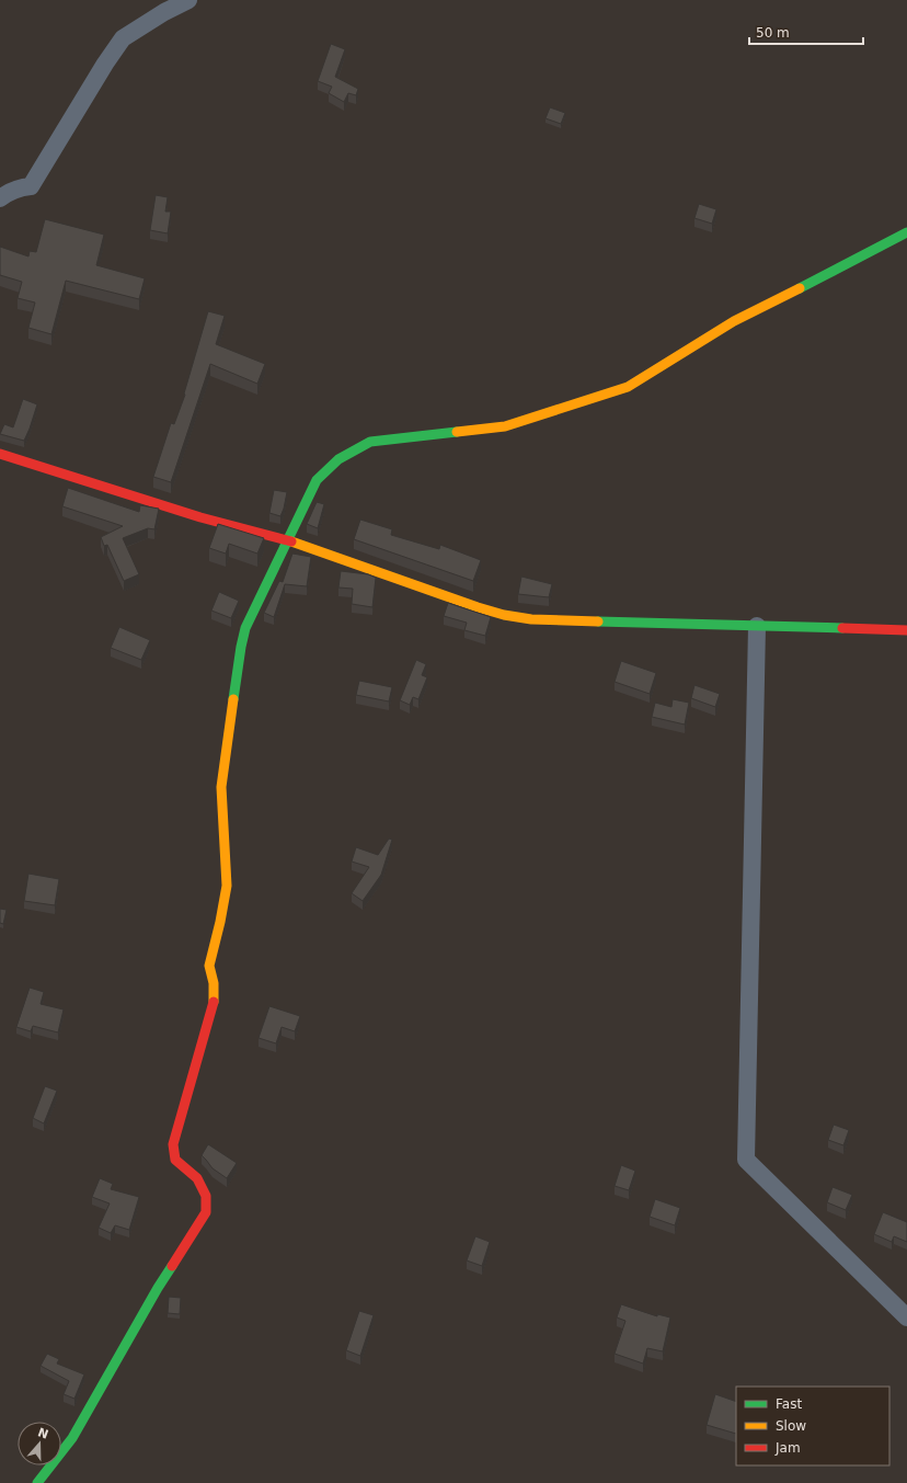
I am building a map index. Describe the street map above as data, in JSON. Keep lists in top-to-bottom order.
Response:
{
  "legend": ["Fast", "Slow", "Jam"],
  "scale_bar": "50 m",
  "north": "top"
}
